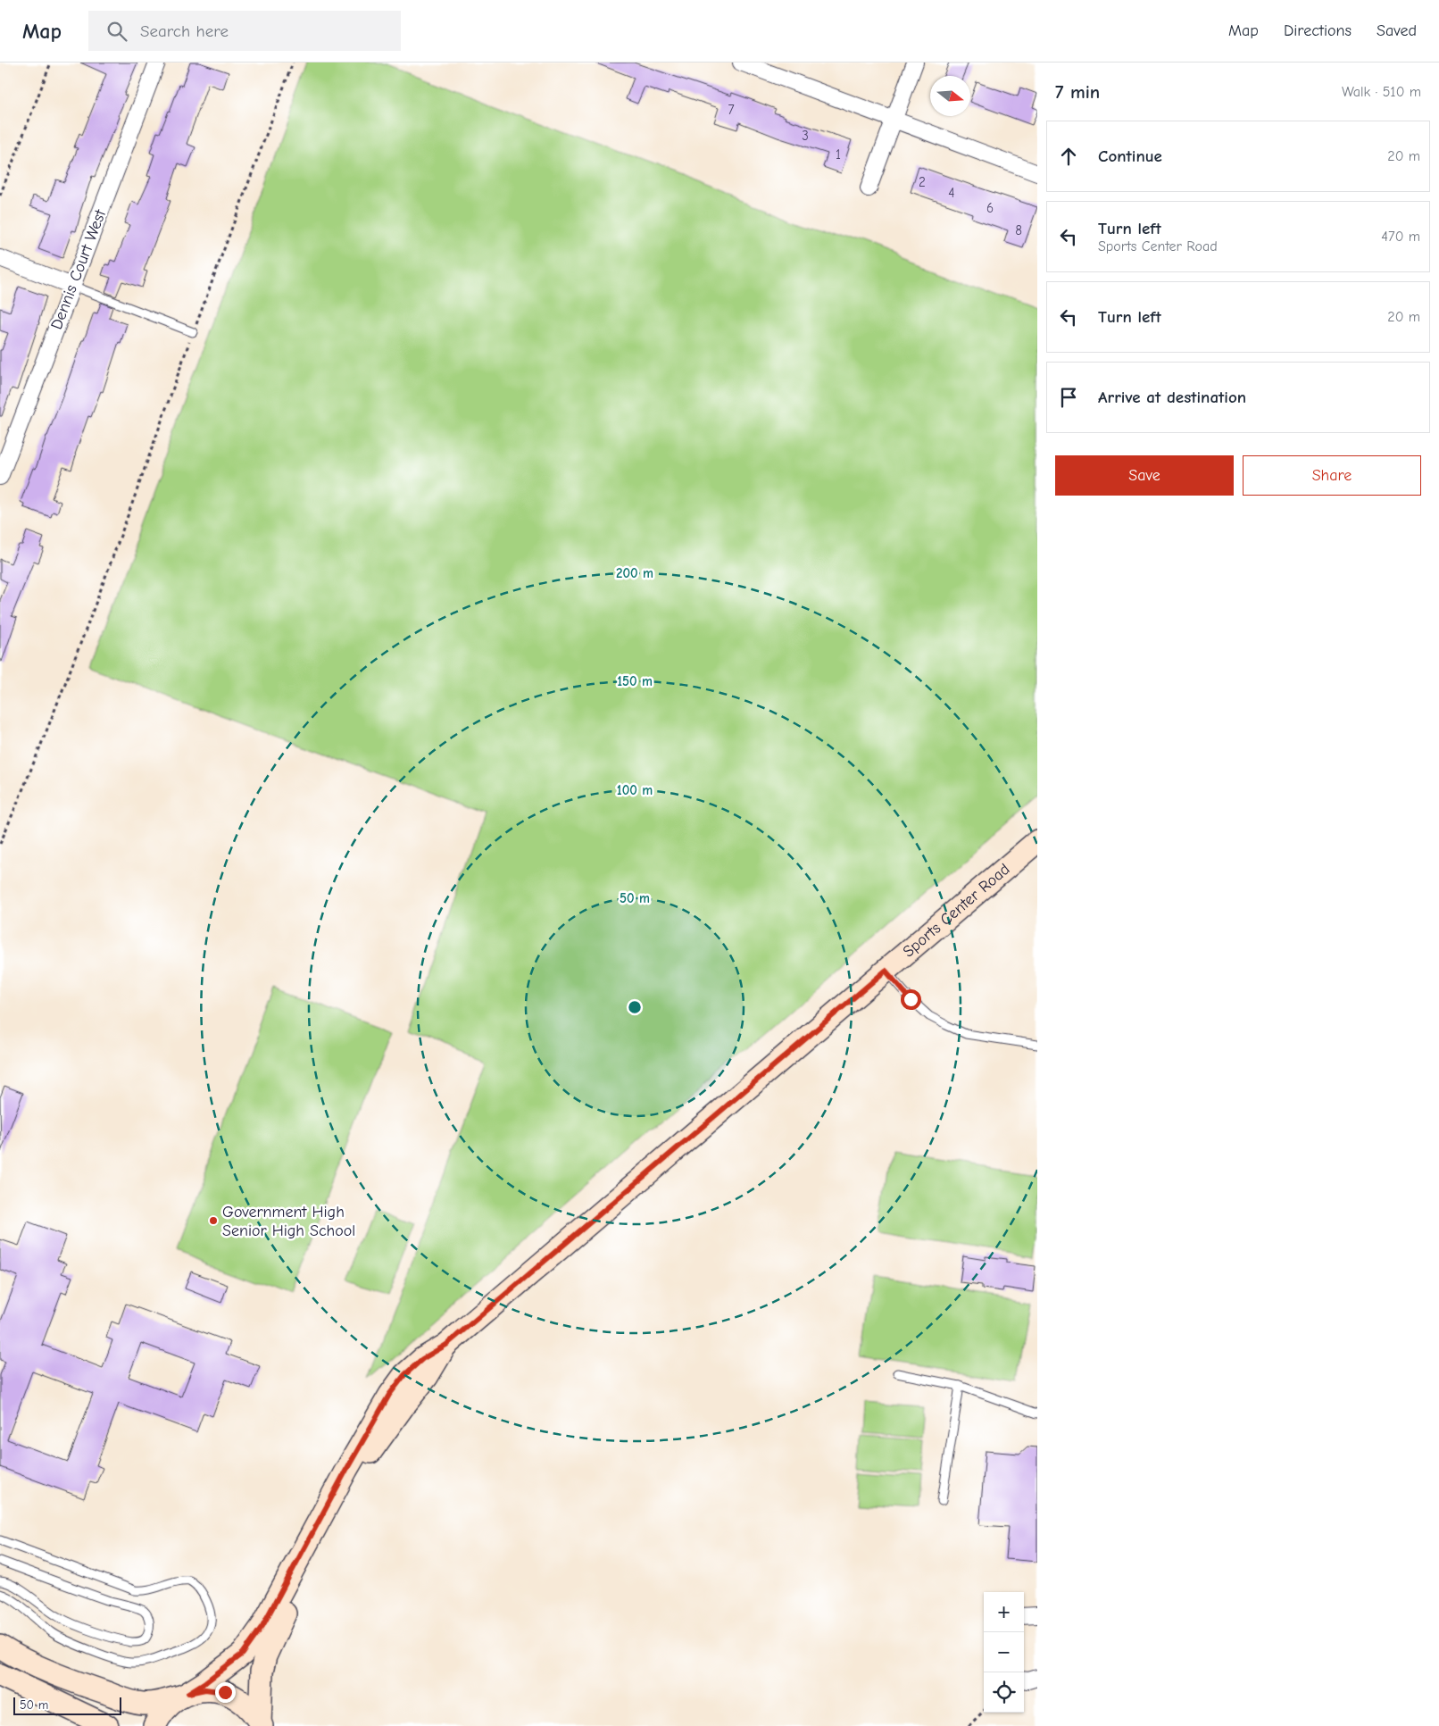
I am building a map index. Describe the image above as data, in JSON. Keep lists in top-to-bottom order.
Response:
{
  "streets": {
    "main road": ["Sports Center Road"],
    "street": ["Dennis Court West"]
  },
  "places": ["Government High Senior High School"],
  "house_numbers": [
    "7",
    "3",
    "1",
    "2",
    "4",
    "6",
    "8"
  ],
  "scale_bar": "50 m",
  "north": "right",
  "page": {
    "header": "Map",
    "search": "Search here",
    "nav": ["Map", "Directions", "Saved"],
    "heading": ["7 min", "Walk · 510 m"],
    "list": [
      ["Continue", "20 m"],
      ["Turn left", "Sports Center Road", "470 m"],
      ["Turn left", "20 m"],
      "Arrive at destination"
    ],
    "buttons": ["Save", "Share"],
    "map_buttons": ["+", "−"],
    "scale": "50 m"
  },
  "rings": [
    "200 m",
    "150 m",
    "100 m",
    "50 m"
  ]
}
